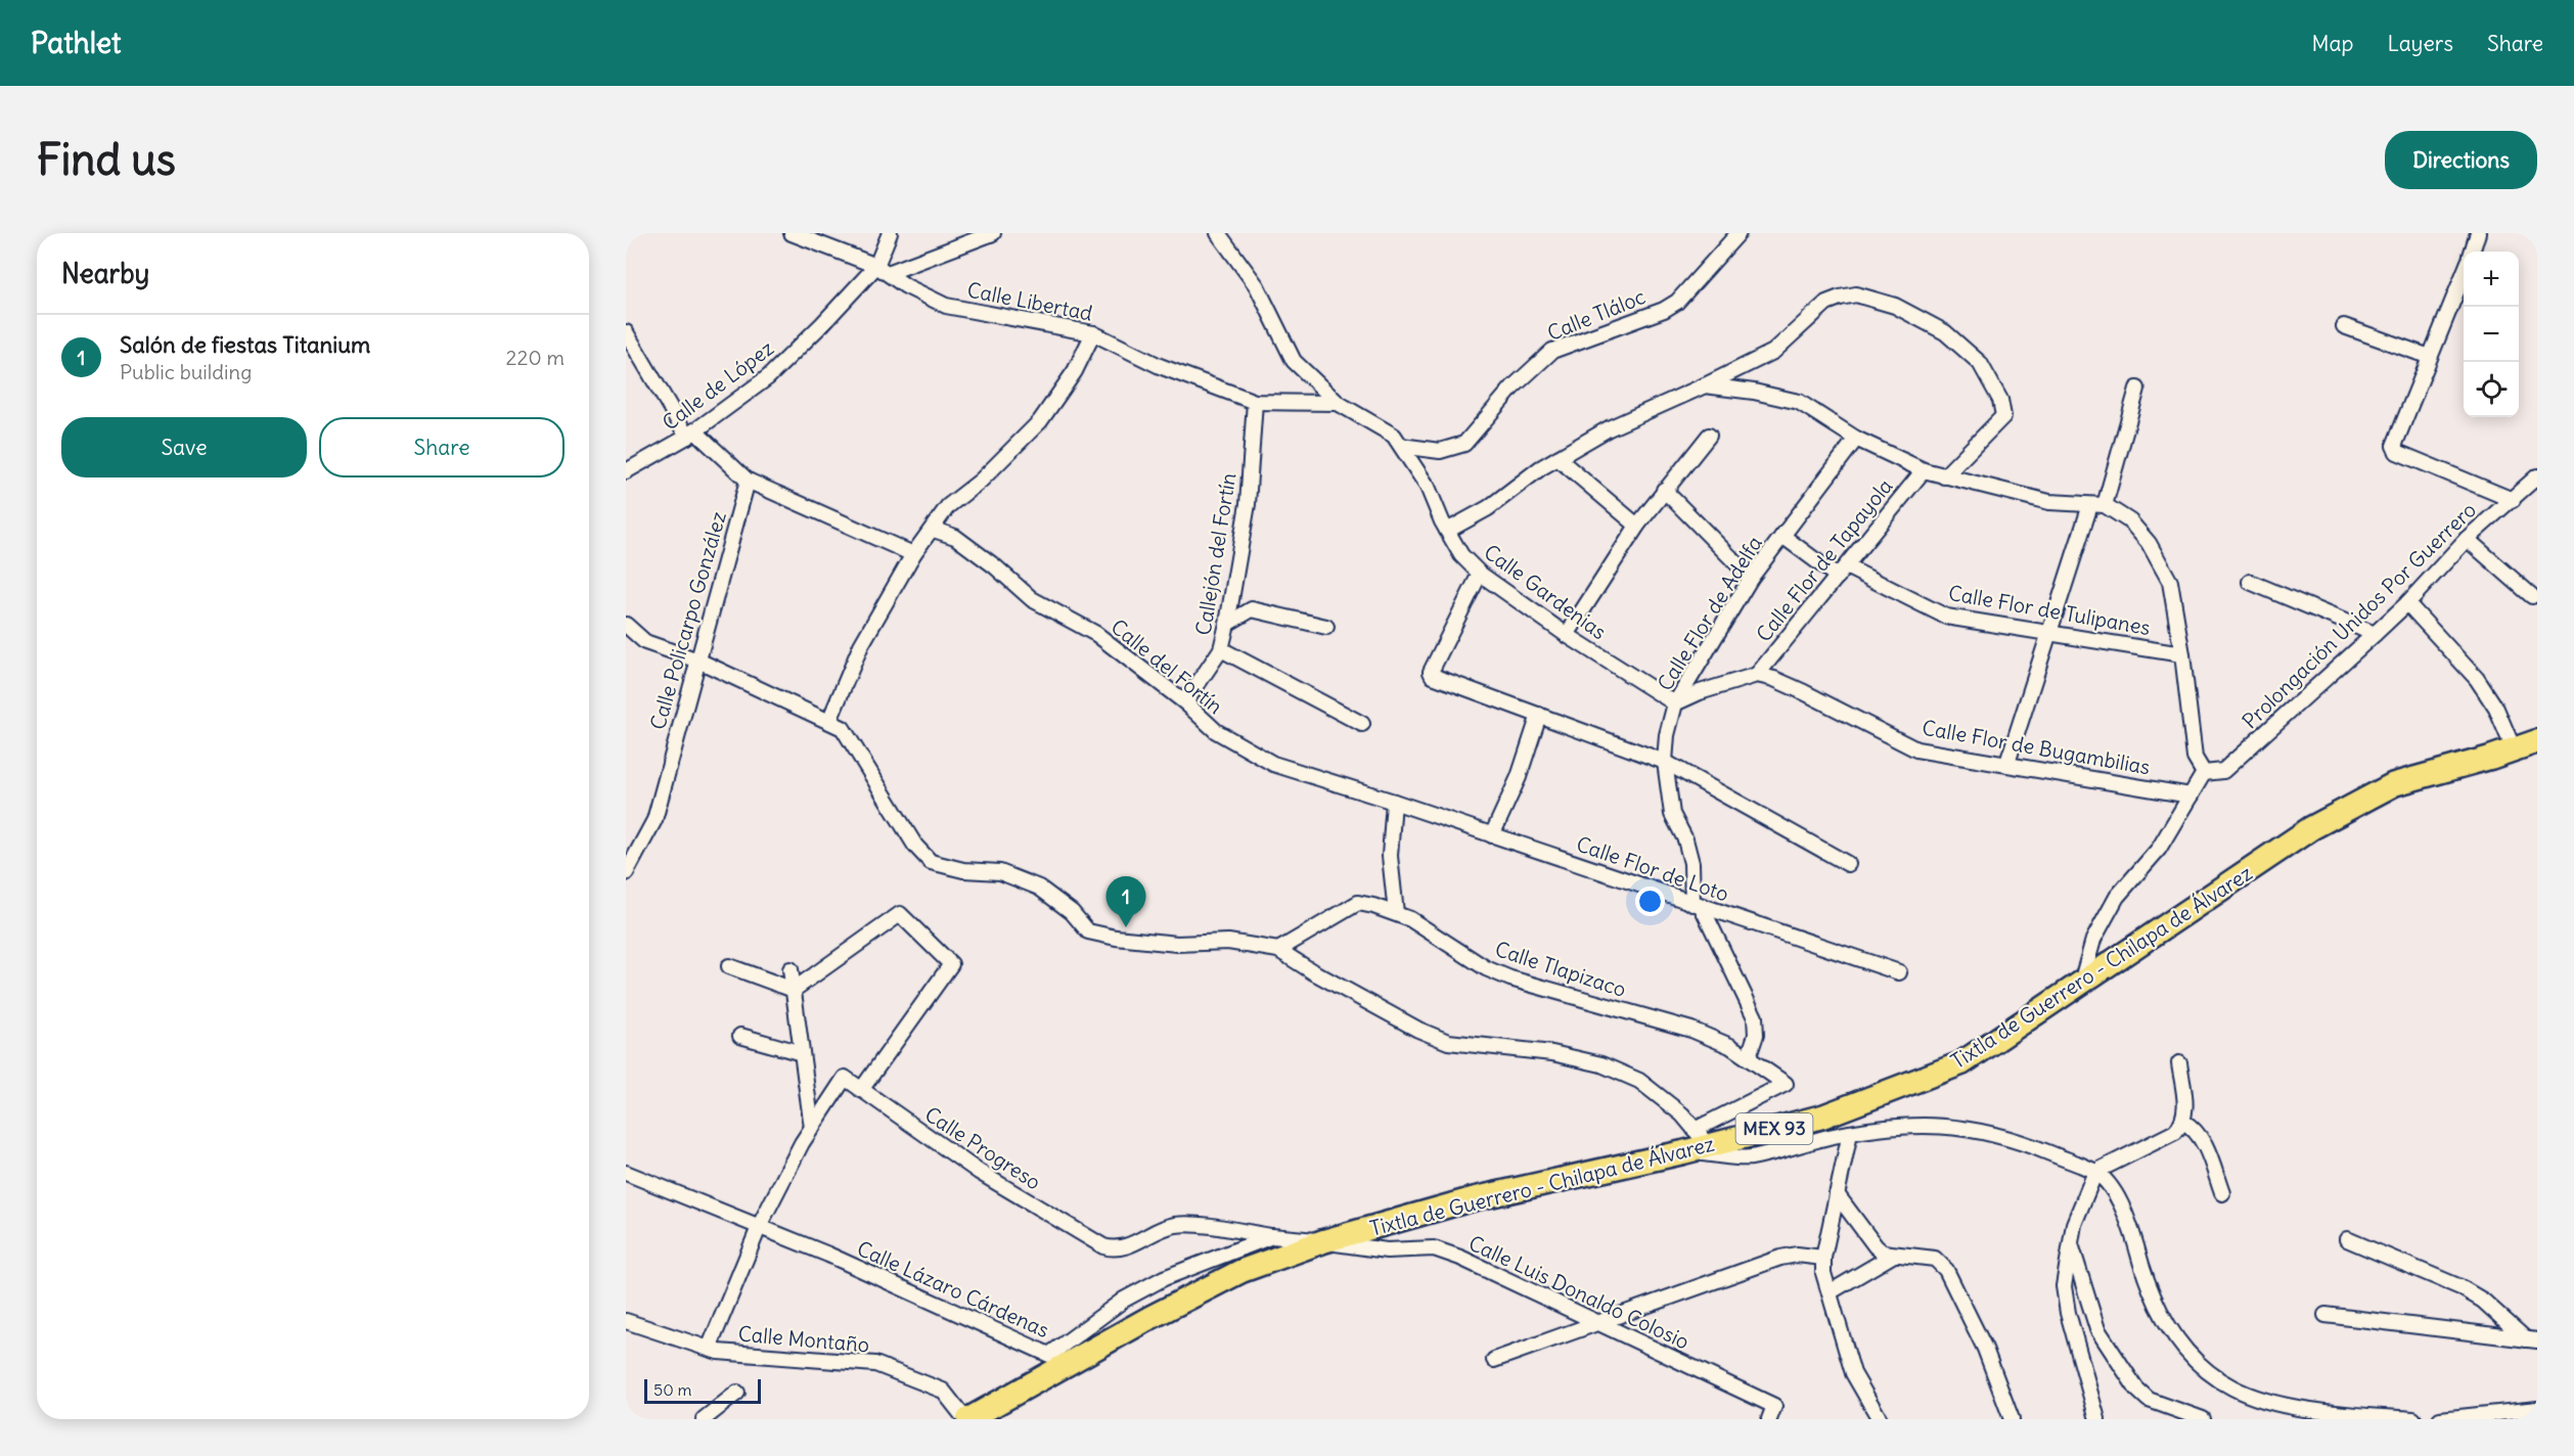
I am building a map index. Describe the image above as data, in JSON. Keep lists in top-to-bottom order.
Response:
{
  "streets": {
    "main road": ["Tixtla de Guerrero - Chilapa de Álvarez", "MEX 93"],
    "street": [
      "Calle Libertad",
      "Calle Tláloc",
      "Calle de López",
      "Callejón del Fortín",
      "Calle Flor de Tapayola",
      "Calle Gardenias",
      "Calle Flor de Tulipanes",
      "Calle Flor de Adelfa",
      "Prolongación Unidos Por Guerrero",
      "Calle Policarpo González",
      "Calle del Fortín",
      "Calle Flor de Bugambilias",
      "Calle Flor de Loto",
      "Calle Tlapizaco",
      "Calle Progreso",
      "Calle Lázaro Cárdenas",
      "Calle Luis Donaldo Colosio",
      "Calle Montaño"
    ]
  },
  "crossings": [
    ["Calle Libertad", "Calle de López"],
    ["Calle Libertad", "Callejón del Fortín"],
    ["Calle Libertad", "Calle Gardenias"],
    ["Calle Tláloc", "Calle Gardenias"],
    ["Callejón del Fortín", "Calle del Fortín"],
    ["Calle Flor de Tapayola", "Calle Flor de Tulipanes"],
    ["Calle Flor de Tapayola", "Calle Flor de Bugambilias"],
    ["Calle Gardenias", "Calle Flor de Adelfa"],
    ["Calle Flor de Tulipanes", "Calle Flor de Adelfa"],
    ["Calle Flor de Adelfa", "Calle Flor de Loto"],
    ["Calle Flor de Adelfa", "Calle Tlapizaco"],
    ["Calle del Fortín", "Calle Flor de Loto"],
    ["Tixtla de Guerrero - Chilapa de Álvarez", "Calle Tlapizaco"],
    ["Tixtla de Guerrero - Chilapa de Álvarez", "Calle Lázaro Cárdenas"],
    ["Tixtla de Guerrero - Chilapa de Álvarez", "Calle Luis Donaldo Colosio"],
    ["Tixtla de Guerrero - Chilapa de Álvarez", "Calle Montaño"],
    ["Calle Progreso", "Calle Lázaro Cárdenas"],
    ["Calle Lázaro Cárdenas", "Calle Luis Donaldo Colosio"]
  ],
  "scale_bar": "50 m",
  "page": {
    "header": "Pathlet",
    "nav": ["Map", "Layers", "Share"],
    "buttons": [
      "Directions",
      ["Save", "Share"]
    ],
    "title": "Find us",
    "heading": "Nearby",
    "map_buttons": ["+", "−"],
    "list": [
      {
        "mark": "1",
        "name": "Salón de fiestas Titanium",
        "note": "Public building",
        "value": "220 m"
      }
    ],
    "pins": "1",
    "scale": "50 m"
  }
}
